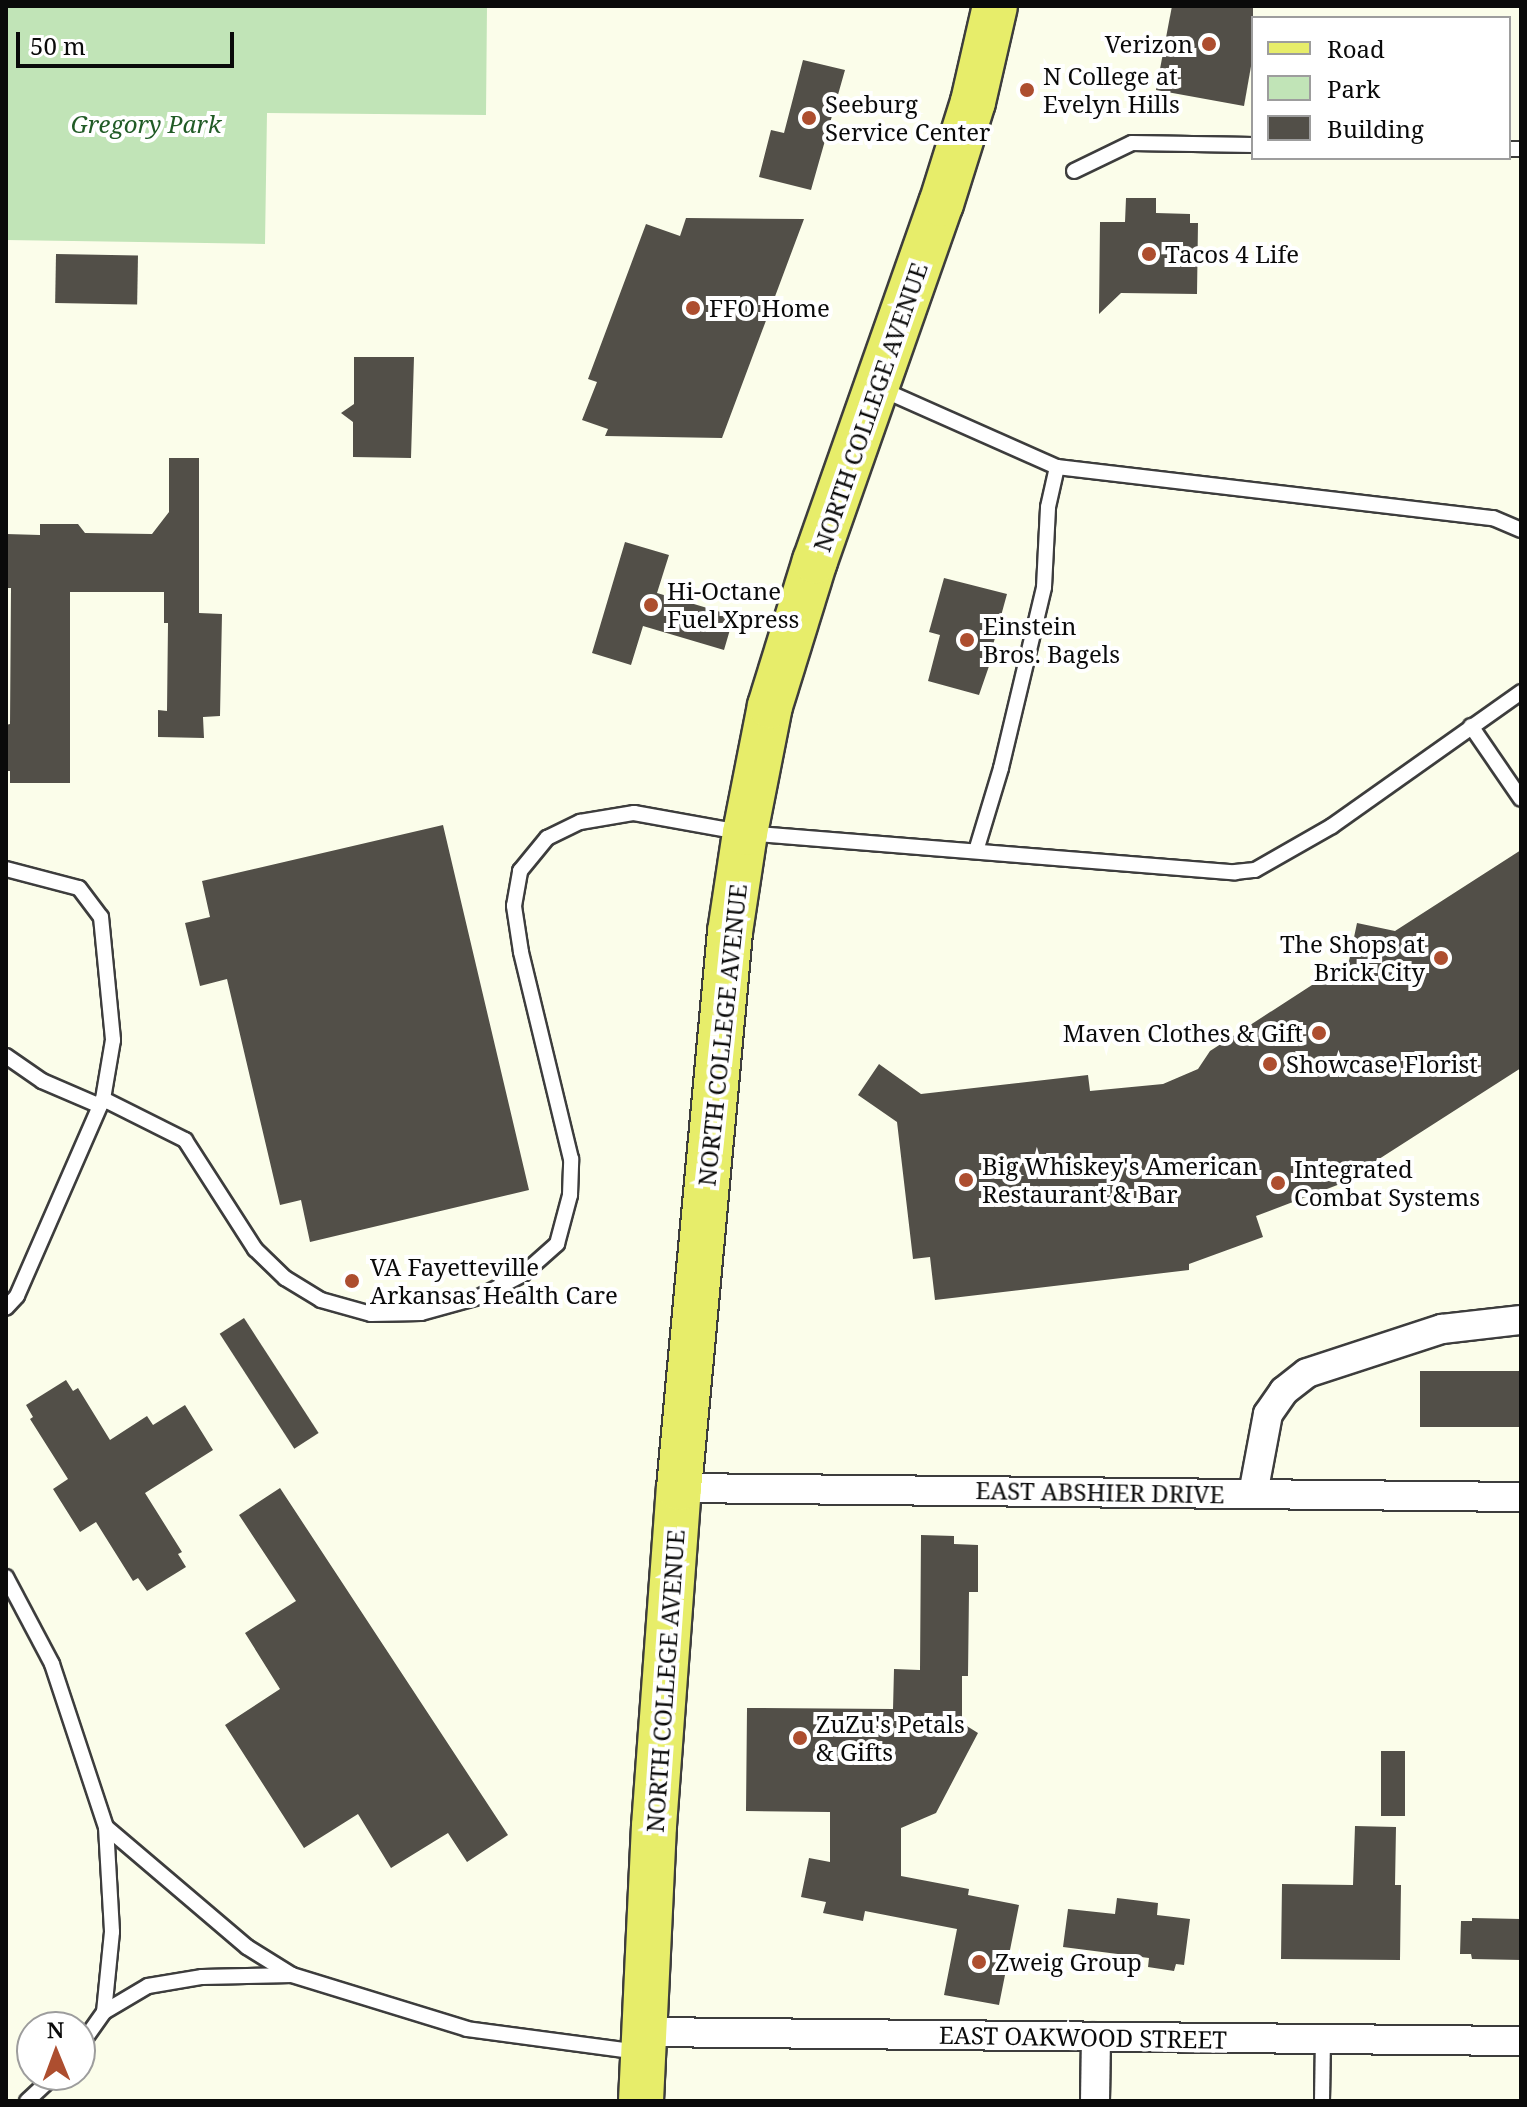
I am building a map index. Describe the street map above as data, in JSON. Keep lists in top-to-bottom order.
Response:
{
  "streets": {
    "main road": ["NORTH COLLEGE AVENUE"],
    "street": ["EAST ABSHIER DRIVE", "EAST OAKWOOD STREET"]
  },
  "crossings": [
    ["NORTH COLLEGE AVENUE", "EAST ABSHIER DRIVE"],
    ["NORTH COLLEGE AVENUE", "EAST OAKWOOD STREET"]
  ],
  "parks": ["Gregory Park"],
  "places": [
    "Verizon",
    "N College at Evelyn Hills",
    "Seeburg Service Center",
    "Tacos 4 Life",
    "FFO Home",
    "Hi-Octane Fuel Xpress",
    "Einstein Bros. Bagels",
    "The Shops at Brick City",
    "Maven Clothes & Gift",
    "Showcase Florist",
    "Big Whiskey's American Restaurant & Bar",
    "Integrated Combat Systems",
    "VA Fayetteville Arkansas Health Care",
    "ZuZu's Petals & Gifts",
    "Zweig Group"
  ],
  "legend": ["Road", "Park", "Building"],
  "scale_bar": "50 m",
  "north": "top"
}
